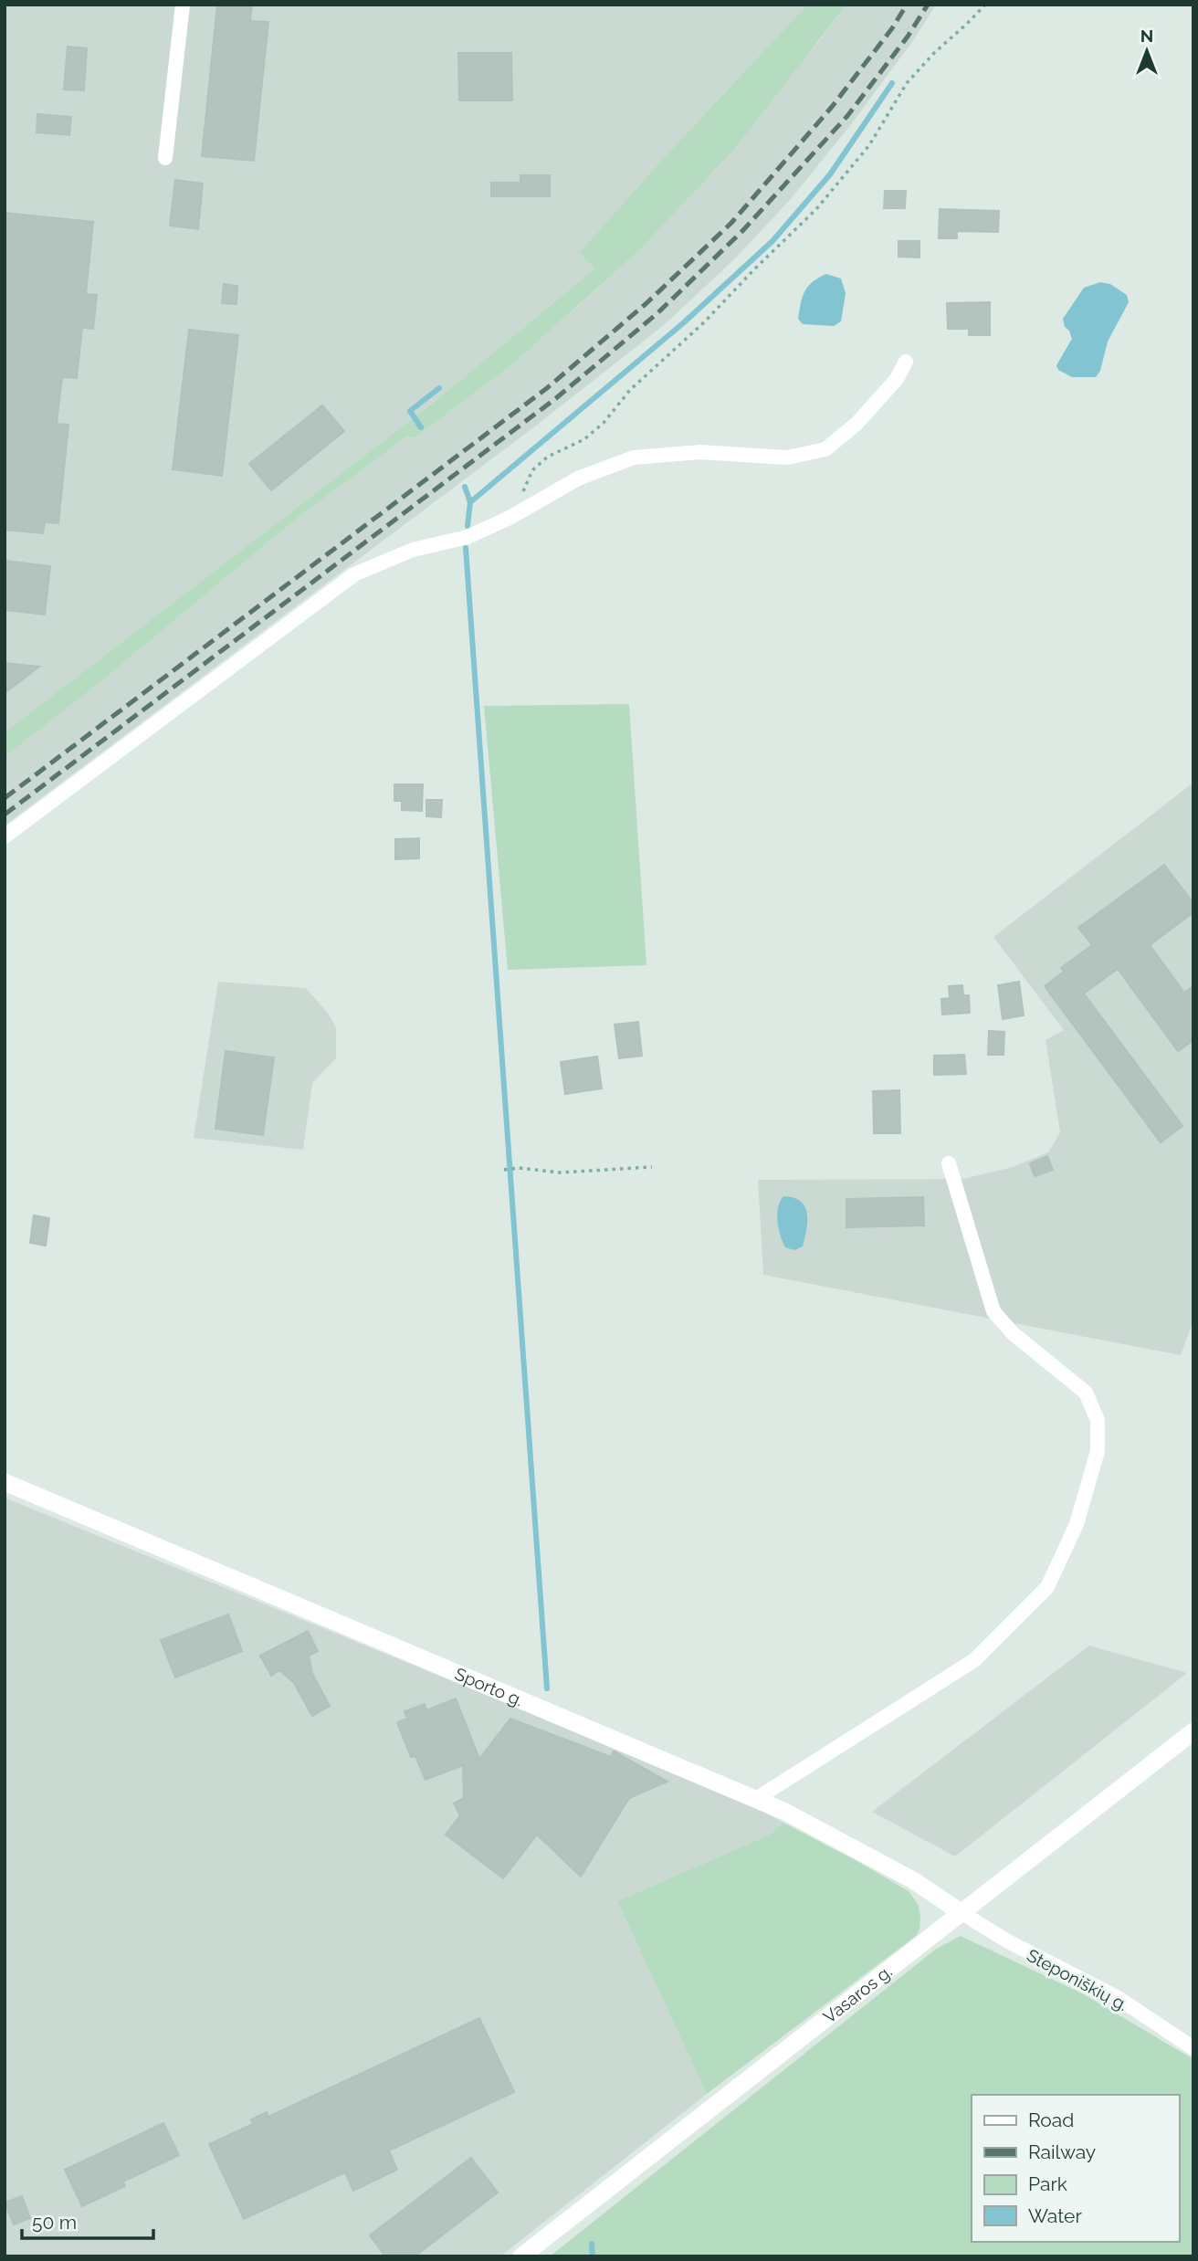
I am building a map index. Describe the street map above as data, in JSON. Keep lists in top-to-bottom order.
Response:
{
  "streets": {
    "street": ["Sporto g.", "Steponiškių g.", "Vasaros g."]
  },
  "crossings": [
    ["Sporto g.", "Steponiškių g."],
    ["Sporto g.", "Vasaros g."],
    ["Steponiškių g.", "Vasaros g."]
  ],
  "legend": [
    "Road",
    "Railway",
    "Park",
    "Water"
  ],
  "scale_bar": "50 m",
  "north": "top"
}
